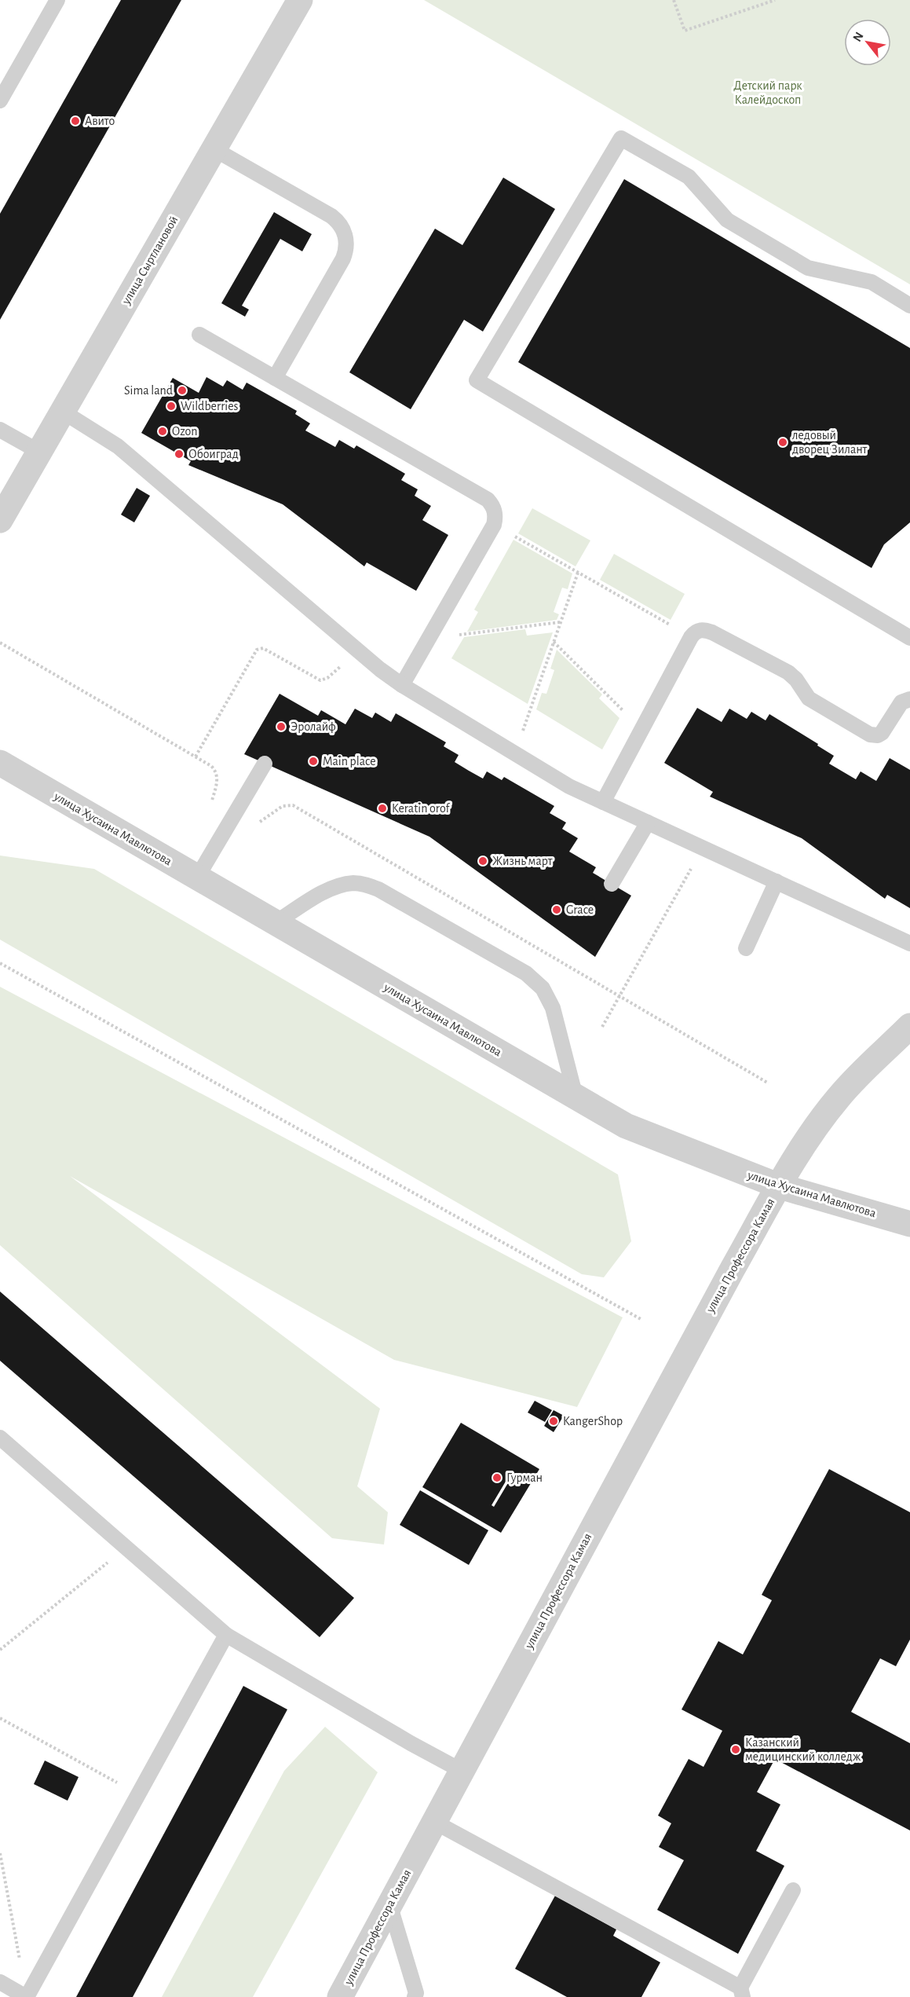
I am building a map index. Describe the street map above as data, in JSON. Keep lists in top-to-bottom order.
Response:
{
  "streets": {
    "street": ["улица Сыртлановой", "улица Хусаина Мавлютова", "улица Профессора Камая"]
  },
  "crossings": [
    ["улица Хусаина Мавлютова", "улица Профессора Камая"]
  ],
  "parks": ["Детский парк Калейдоскоп"],
  "places": [
    "Авито",
    "Sima land",
    "Wildberries",
    "Ozon",
    "ледовый дворец Зилант",
    "Обоиград",
    "Эролайф",
    "Main place",
    "Keratin orof",
    "Жизнь март",
    "Grace",
    "KangerShop",
    "Гурман",
    "Казанский медицинский колледж"
  ],
  "north": "top left"
}
